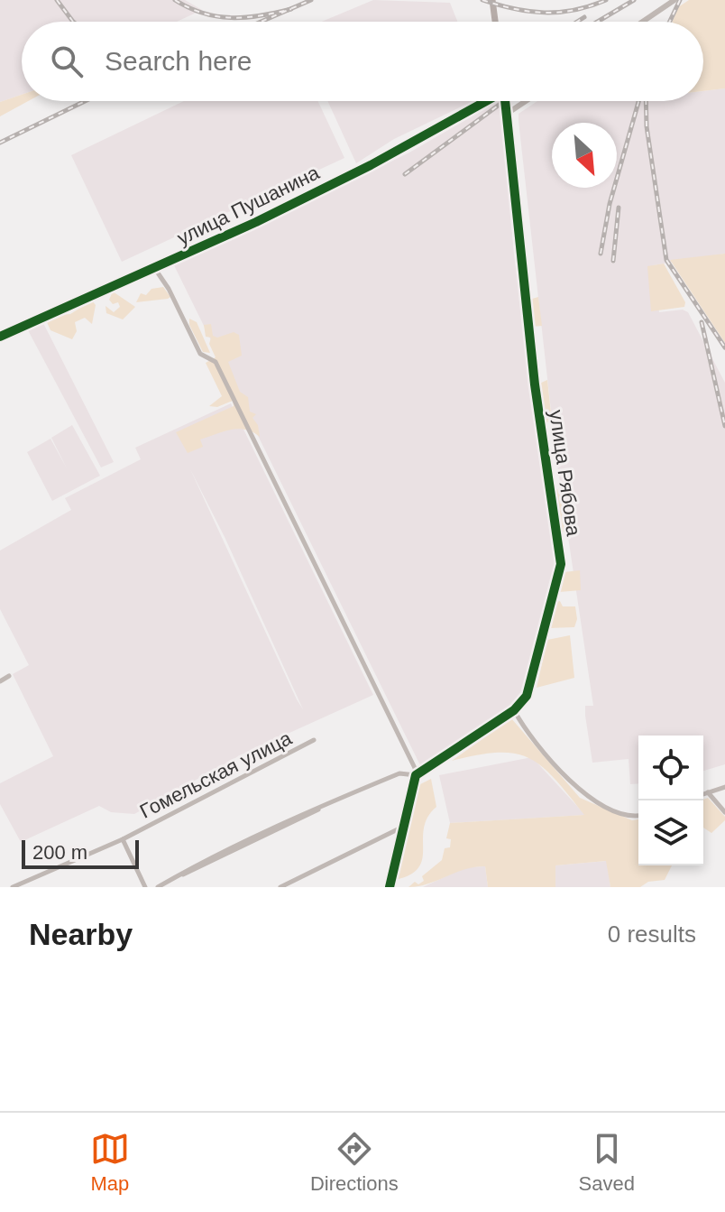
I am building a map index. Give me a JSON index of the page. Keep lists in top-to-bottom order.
{
  "streets": {
    "street": ["улица Пушанина", "улица Рябова", "Гомельская улица"]
  },
  "scale_bar": "200 m",
  "north": "bottom right",
  "page": {
    "search": "Search here",
    "scale": "200 m",
    "heading": ["Nearby", "0 results"],
    "nav": ["Map", "Directions", "Saved"]
  }
}
